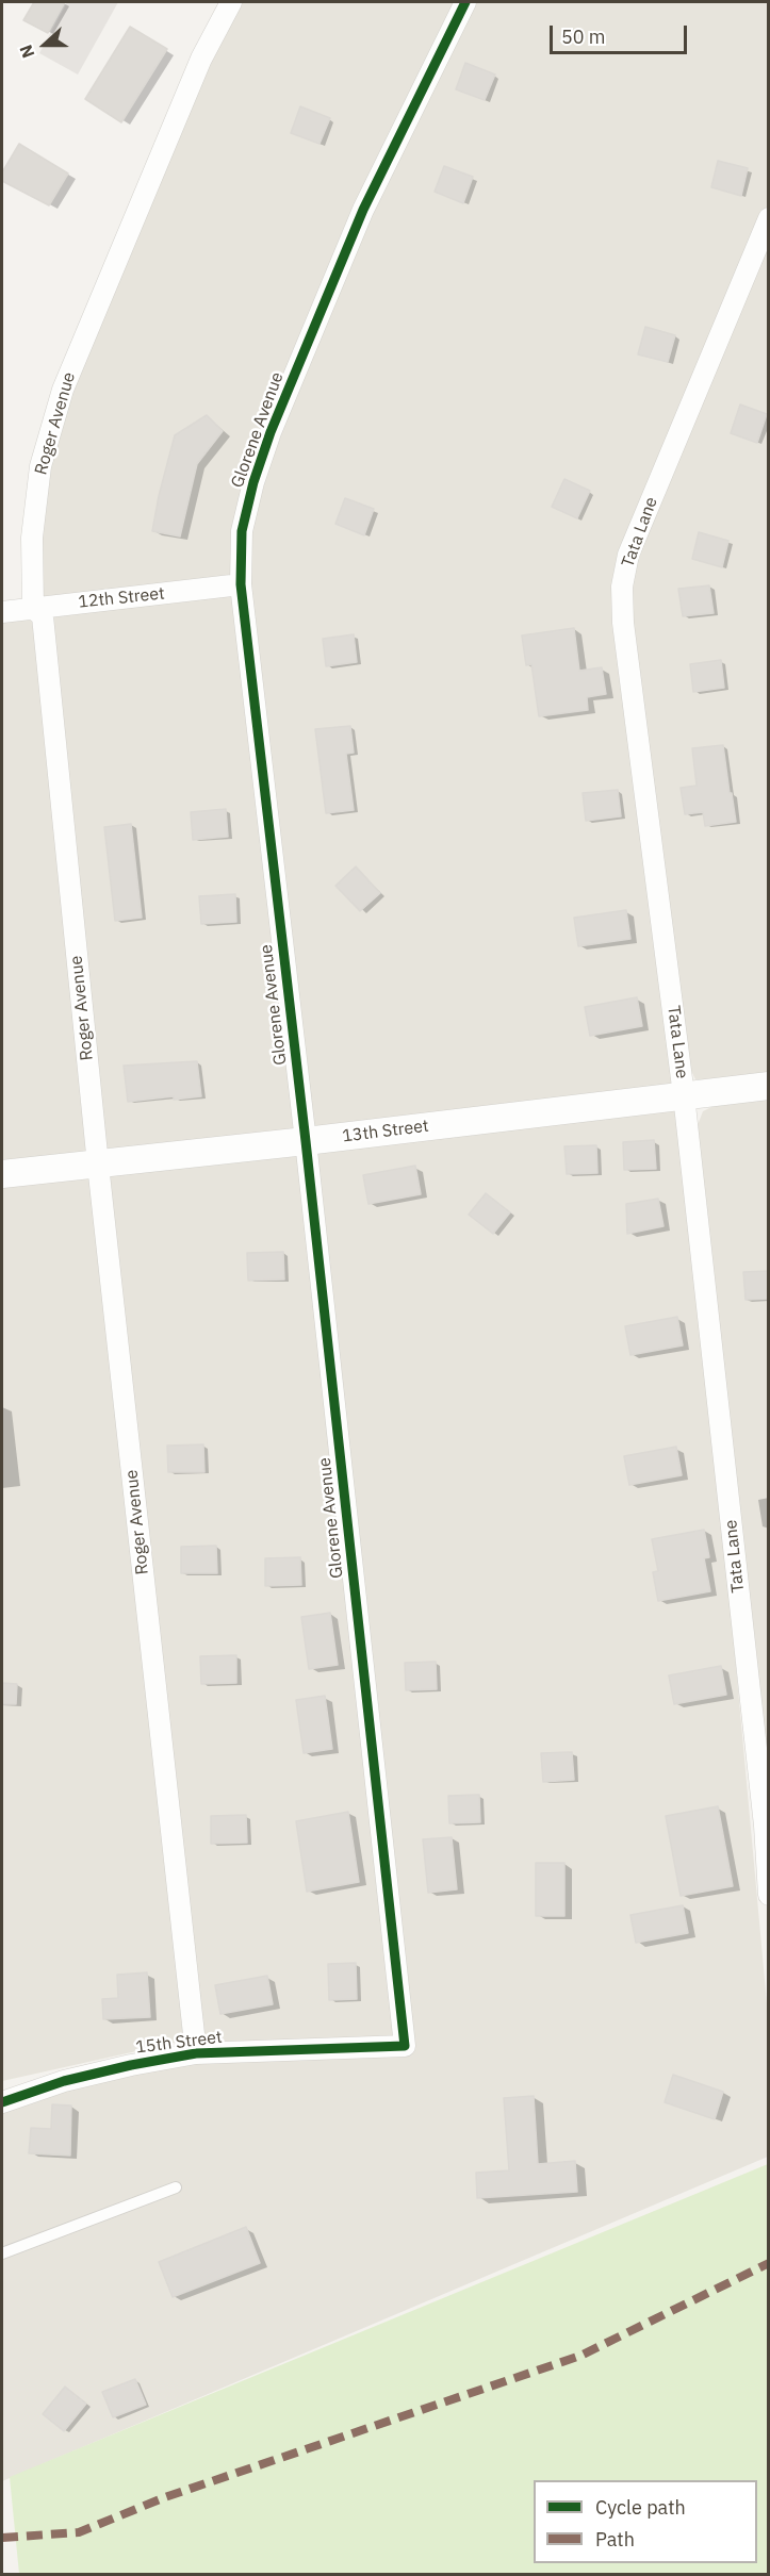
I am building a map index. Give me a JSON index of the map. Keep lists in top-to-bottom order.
{
  "streets": {
    "street": [
      "Roger Avenue",
      "Glorene Avenue",
      "Tata Lane",
      "12th Street",
      "13th Street",
      "15th Street"
    ]
  },
  "crossings": [
    ["Roger Avenue", "12th Street"],
    ["Roger Avenue", "13th Street"],
    ["Roger Avenue", "15th Street"],
    ["Glorene Avenue", "12th Street"],
    ["Glorene Avenue", "13th Street"],
    ["Glorene Avenue", "15th Street"],
    ["Tata Lane", "13th Street"]
  ],
  "legend": ["Cycle path", "Path"],
  "scale_bar": "50 m",
  "north": "left"
}
